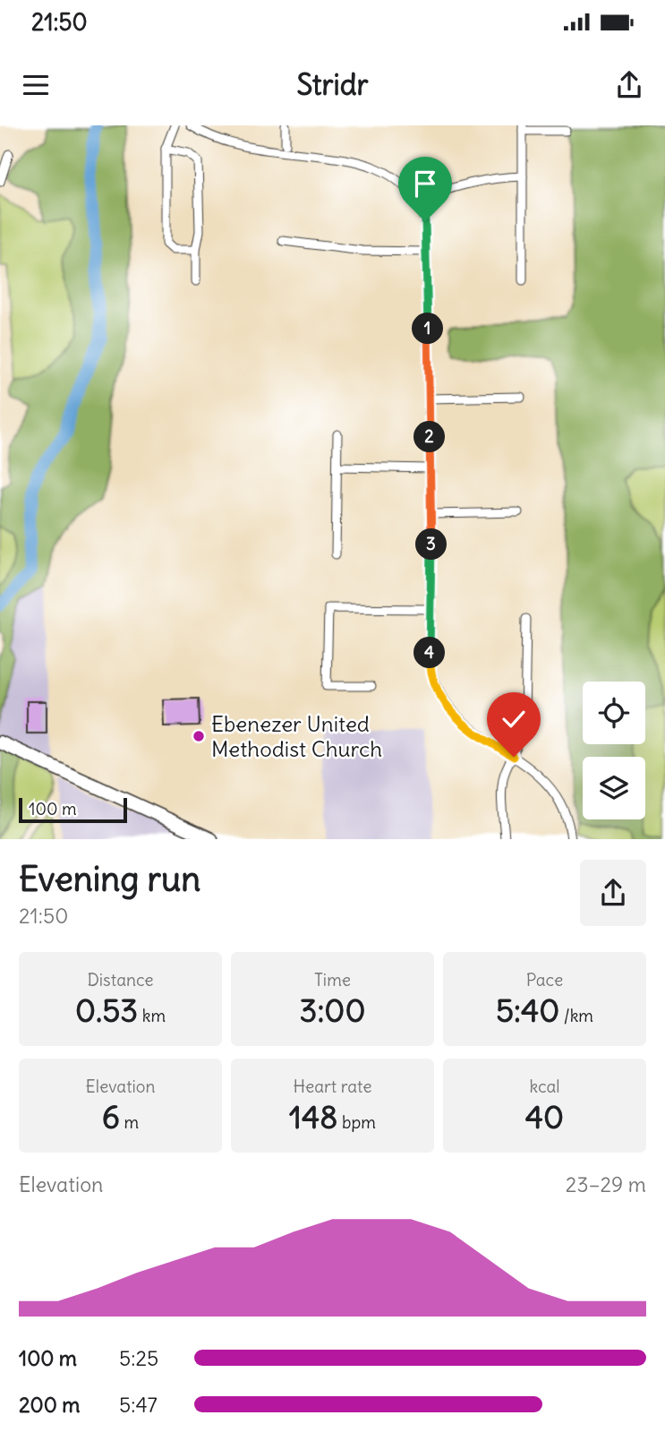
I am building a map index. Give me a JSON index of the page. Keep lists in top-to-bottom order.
{
  "places": ["Ebenezer United Methodist Church"],
  "scale_bar": "100 m",
  "page": {
    "status": "21:50",
    "header": "Stridr",
    "pins": [
      "1",
      "2",
      "3",
      "4"
    ],
    "scale": "100 m",
    "heading": ["Evening run", "21:50"],
    "stats": [
      ["Distance", "0.53 km"],
      ["Time", "3:00"],
      ["Pace", "5:40 /km"],
      ["Elevation", "6 m"],
      ["Heart rate", "148 bpm"],
      ["kcal", "40"]
    ],
    "chart": ["Elevation", "23–29 m"],
    "list": [
      {
        "name": "100 m",
        "note": "5:25"
      },
      {
        "name": "200 m",
        "note": "5:47"
      }
    ]
  }
}
